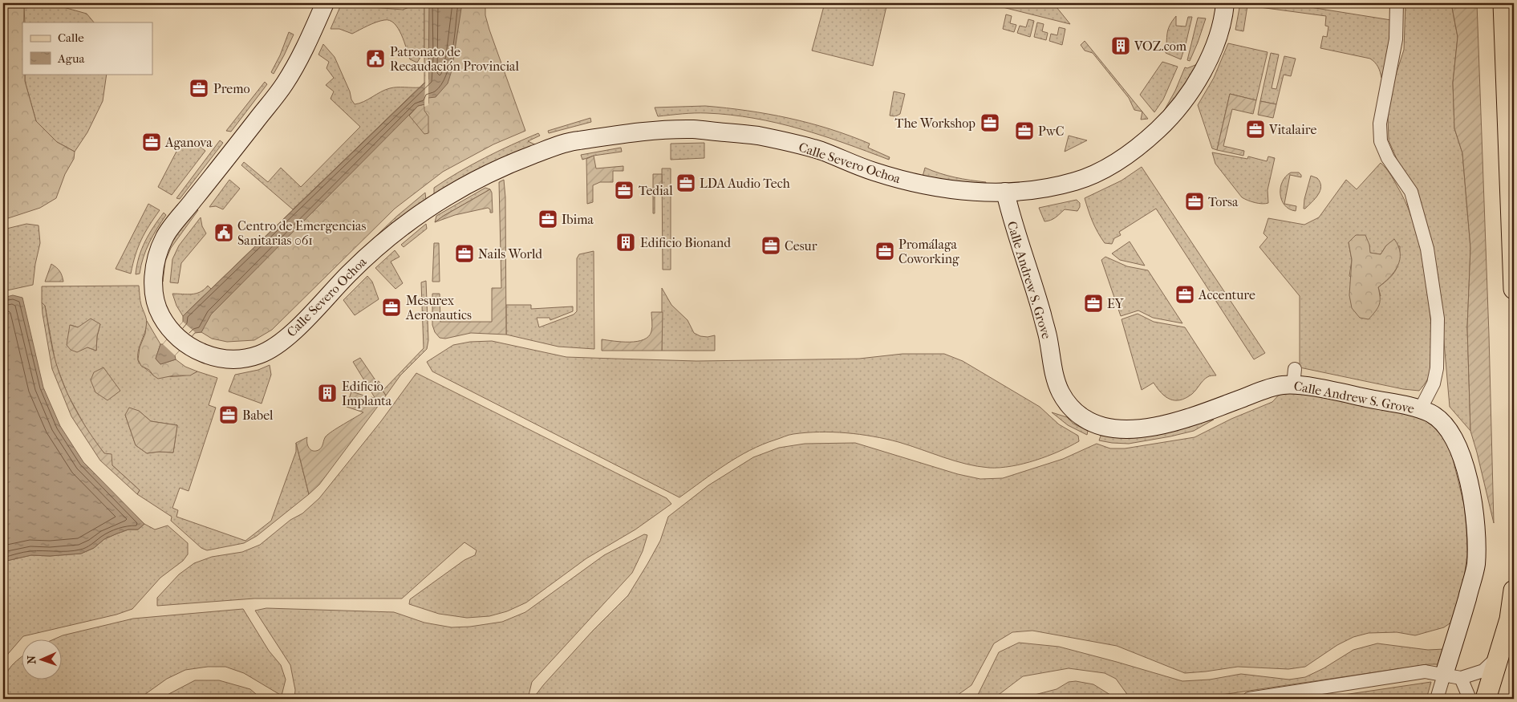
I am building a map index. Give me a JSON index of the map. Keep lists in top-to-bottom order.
{
  "streets": {
    "street": ["Calle Severo Ochoa", "Calle Andrew S. Grove"]
  },
  "crossings": [
    ["Calle Severo Ochoa", "Calle Andrew S. Grove"]
  ],
  "places": {
    "building": ["VOZ.com", "Edificio Bionand", "Edificio Implanta"],
    "public building": ["Patronato de Recaudación Provincial", "Centro de Emergencias Sanitarias 061"],
    "office": [
      "Premo",
      "The Workshop",
      "Vitalaire",
      "PwC",
      "Aganova",
      "LDA Audio Tech",
      "Tedial",
      "Torsa",
      "Ibima",
      "Cesur",
      "Promálaga Coworking",
      "Nails World",
      "Accenture",
      "EY",
      "Mesurex Aeronautics",
      "Babel"
    ]
  },
  "legend": ["Calle", "Agua"],
  "north": "left"
}
